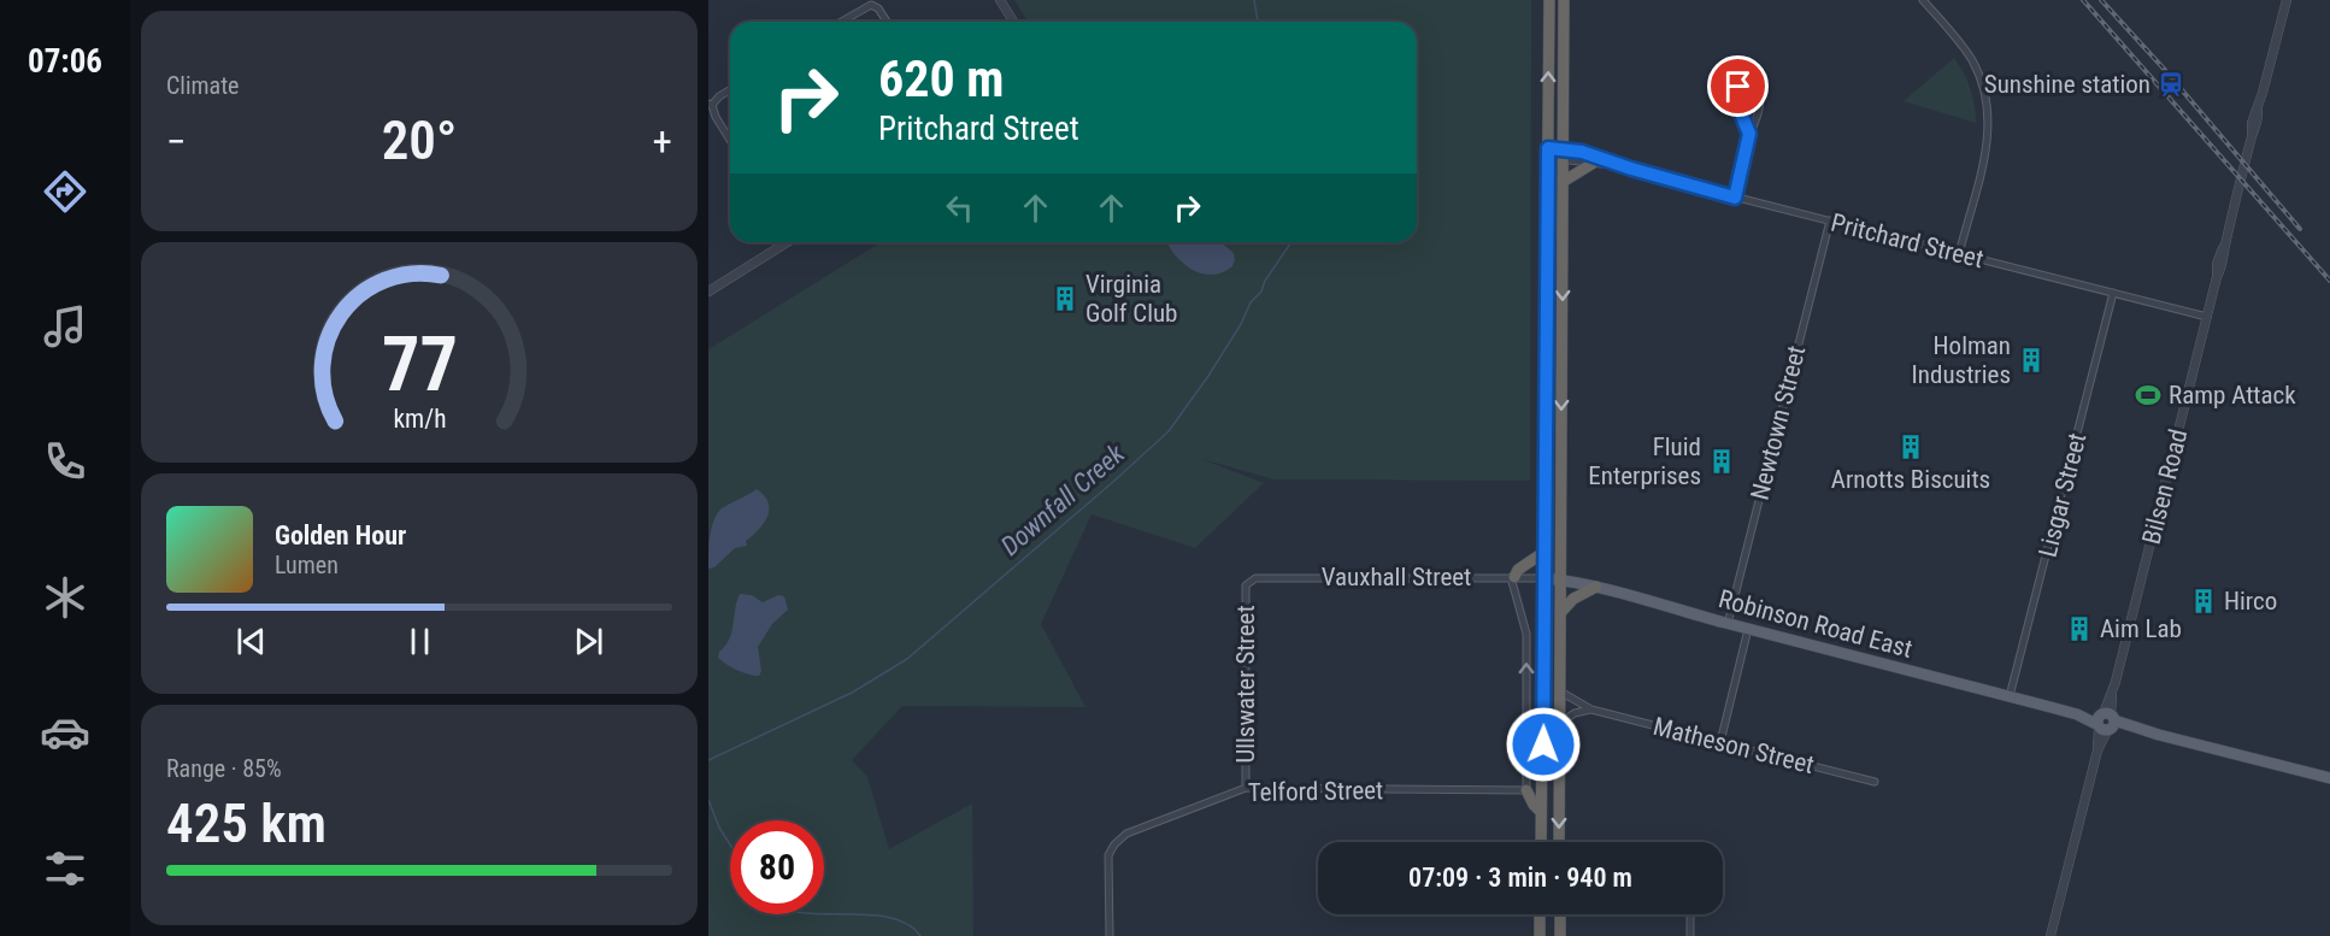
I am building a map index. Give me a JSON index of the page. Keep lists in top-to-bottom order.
{
  "streets": {
    "main road": ["Robinson Road East"],
    "street": [
      "Pritchard Street",
      "Newtown Street",
      "Bilsen Road",
      "Lisgar Street",
      "Vauxhall Street",
      "Ullswater Street",
      "Matheson Street",
      "Telford Street"
    ]
  },
  "crossings": [
    ["Pritchard Street", "Newtown Street"],
    ["Pritchard Street", "Bilsen Road"],
    ["Pritchard Street", "Lisgar Street"],
    ["Newtown Street", "Robinson Road East"],
    ["Bilsen Road", "Robinson Road East"],
    ["Lisgar Street", "Robinson Road East"],
    ["Vauxhall Street", "Robinson Road East"],
    ["Vauxhall Street", "Ullswater Street"],
    ["Ullswater Street", "Telford Street"]
  ],
  "water": ["Downfall Creek"],
  "places": {
    "station": ["Sunshine station"],
    "building": [
      "Virginia Golf Club",
      "Holman Industries",
      "Arnotts Biscuits",
      "Fluid Enterprises",
      "Hirco",
      "Aim Lab"
    ],
    "sports": ["Ramp Attack"]
  },
  "page": {
    "tabs": "07:06",
    "tile": [
      "Climate",
      ["Range · 85%", "425 km"]
    ],
    "turn": ["620 m", "Pritchard Street"],
    "heat": ["−", "20°", "+"],
    "song": ["Golden Hour", "Lumen"],
    "limit": "80",
    "trip": "07:09 · 3 min · 940 m",
    "gauge": ["77", "km/h"]
  }
}
